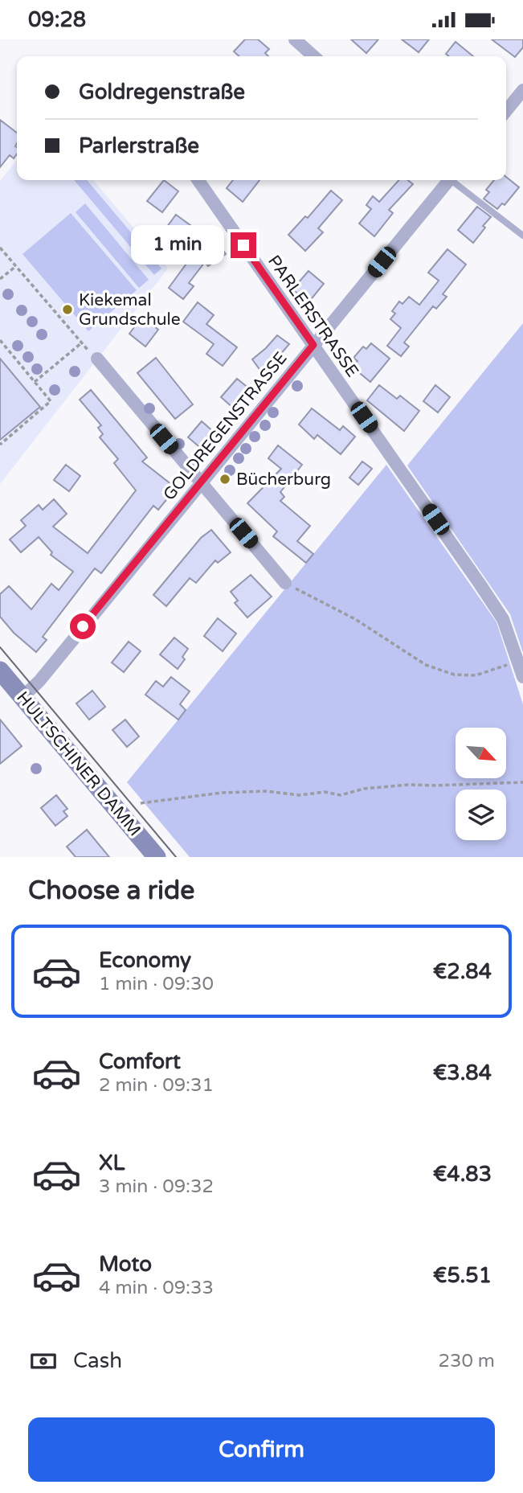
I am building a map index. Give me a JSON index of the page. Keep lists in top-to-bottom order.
{
  "streets": {
    "main road": ["HULTSCHINER DAMM"],
    "street": ["PARLERSTRASSE", "GOLDREGENSTRASSE"]
  },
  "crossings": [
    ["PARLERSTRASSE", "GOLDREGENSTRASSE"],
    ["GOLDREGENSTRASSE", "HULTSCHINER DAMM"]
  ],
  "places": ["Kiekemal Grundschule", "Bücherburg"],
  "north": "bottom right",
  "page": {
    "status": "09:28",
    "banner": ["Goldregenstraße", "Parlerstraße"],
    "bubble": "1 min",
    "heading": "Choose a ride",
    "list": [
      {
        "name": "Economy",
        "note": "1 min · 09:30",
        "value": "€2.84"
      },
      {
        "name": "Comfort",
        "note": "2 min · 09:31",
        "value": "€3.84"
      },
      {
        "name": "XL",
        "note": "3 min · 09:32",
        "value": "€4.83"
      },
      {
        "name": "Moto",
        "note": "4 min · 09:33",
        "value": "€5.51"
      }
    ],
    "pay": ["Cash", "230 m"],
    "buttons": "Confirm"
  }
}
